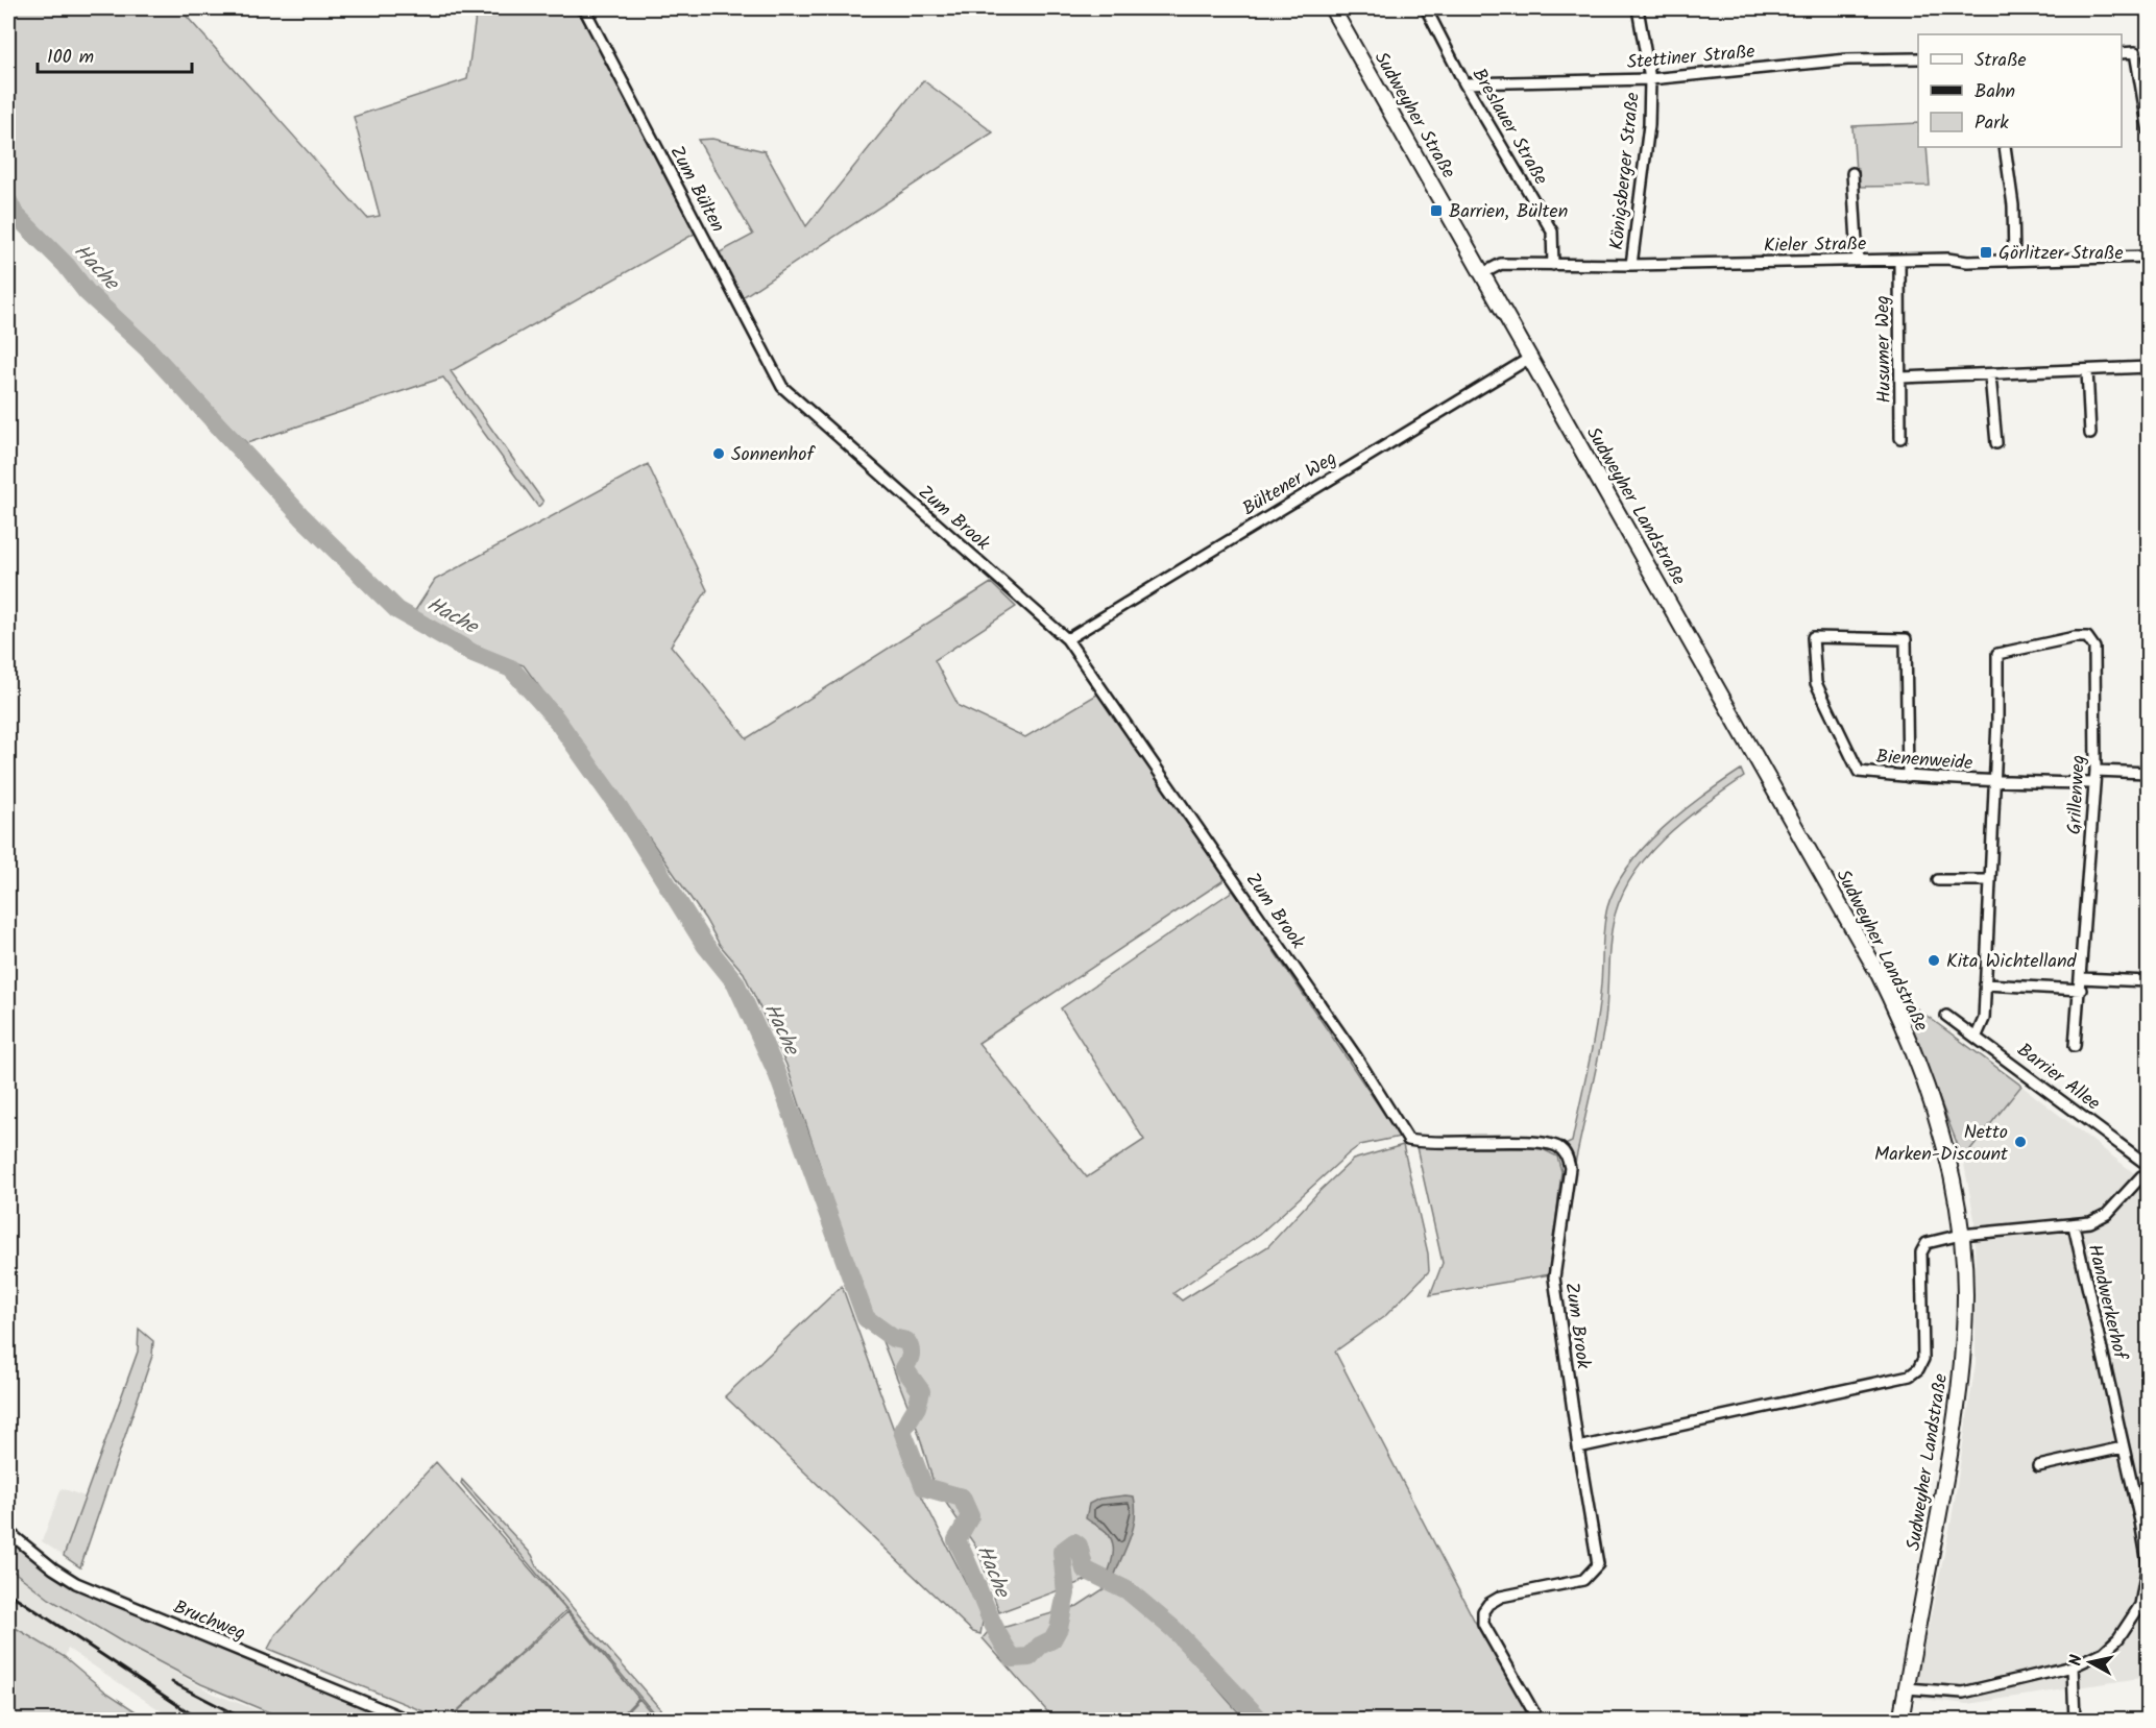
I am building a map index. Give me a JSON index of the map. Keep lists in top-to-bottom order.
{
  "streets": {
    "main road": ["Sudweyher Straße", "Sudweyher Landstraße"],
    "street": [
      "Stettiner Straße",
      "Breslauer Straße",
      "Königsberger Straße",
      "Zum Bülten",
      "Kieler Straße",
      "Husumer Weg",
      "Bültener Weg",
      "Zum Brook",
      "Bienenweide",
      "Grillenweg",
      "Barrier Allee",
      "Handwerkerhof",
      "Bruchweg"
    ]
  },
  "crossings": [
    ["Stettiner Straße", "Breslauer Straße"],
    ["Stettiner Straße", "Königsberger Straße"],
    ["Sudweyher Straße", "Kieler Straße"],
    ["Sudweyher Straße", "Sudweyher Landstraße"],
    ["Breslauer Straße", "Kieler Straße"],
    ["Königsberger Straße", "Kieler Straße"],
    ["Zum Bülten", "Zum Brook"],
    ["Kieler Straße", "Husumer Weg"],
    ["Kieler Straße", "Sudweyher Landstraße"],
    ["Bültener Weg", "Sudweyher Landstraße"],
    ["Bültener Weg", "Zum Brook"],
    ["Sudweyher Landstraße", "Handwerkerhof"],
    ["Bienenweide", "Grillenweg"],
    ["Barrier Allee", "Handwerkerhof"]
  ],
  "water": ["Hache"],
  "places": {
    "transit": ["Barrien, Bülten", "Görlitzer Straße"],
    "other": ["Sonnenhof", "Kita Wichtelland", "Netto Marken-Discount"]
  },
  "legend": ["Straße", "Bahn", "Park"],
  "scale_bar": "100 m",
  "north": "left"
}
